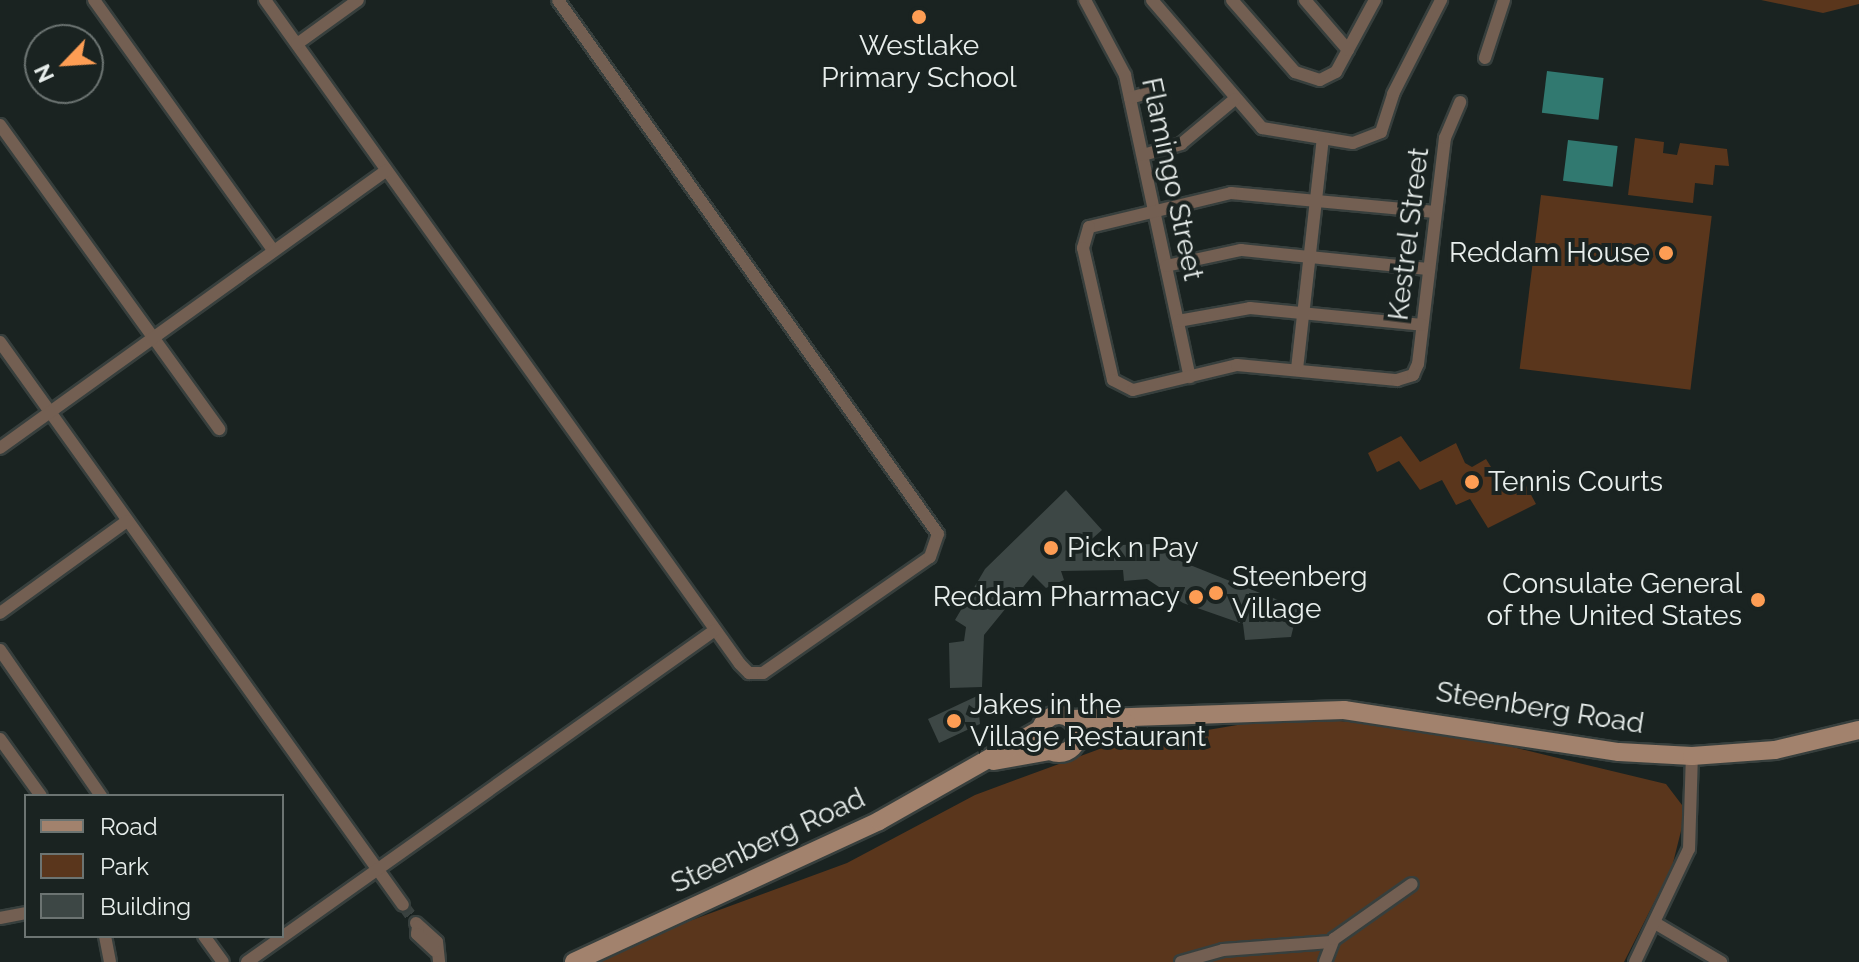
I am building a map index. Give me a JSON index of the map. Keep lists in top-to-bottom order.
{
  "streets": {
    "main road": ["Steenberg Road"],
    "street": ["Flamingo Street", "Kestrel Street"]
  },
  "places": [
    "Westlake Primary School",
    "Reddam House",
    "Tennis Courts",
    "Pick n Pay",
    "Steenberg Village",
    "Reddam Pharmacy",
    "Consulate General of the United States",
    "Jakes in the Village Restaurant"
  ],
  "legend": ["Road", "Park", "Building"],
  "north": "bottom left"
}
